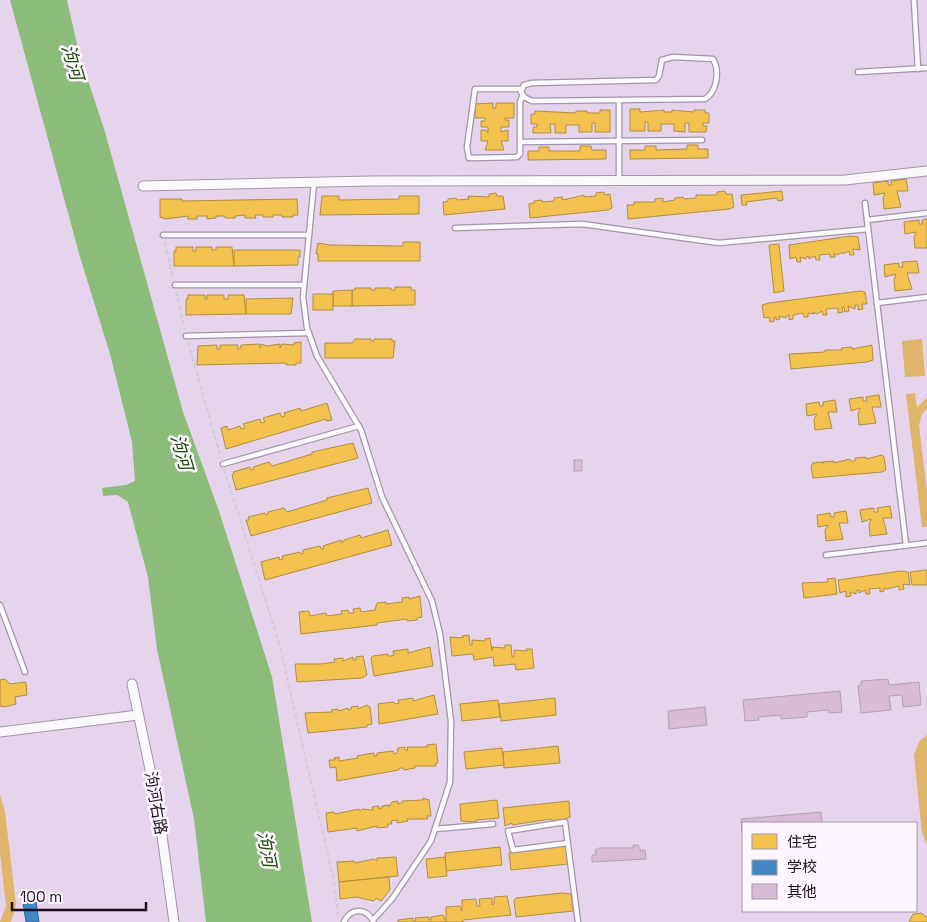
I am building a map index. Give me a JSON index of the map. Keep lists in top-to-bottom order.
{
  "streets": {
    "street": ["泃河右路"]
  },
  "water": ["泃河"],
  "legend": ["住宅", "学校", "其他"],
  "scale_bar": "100 m"
}
